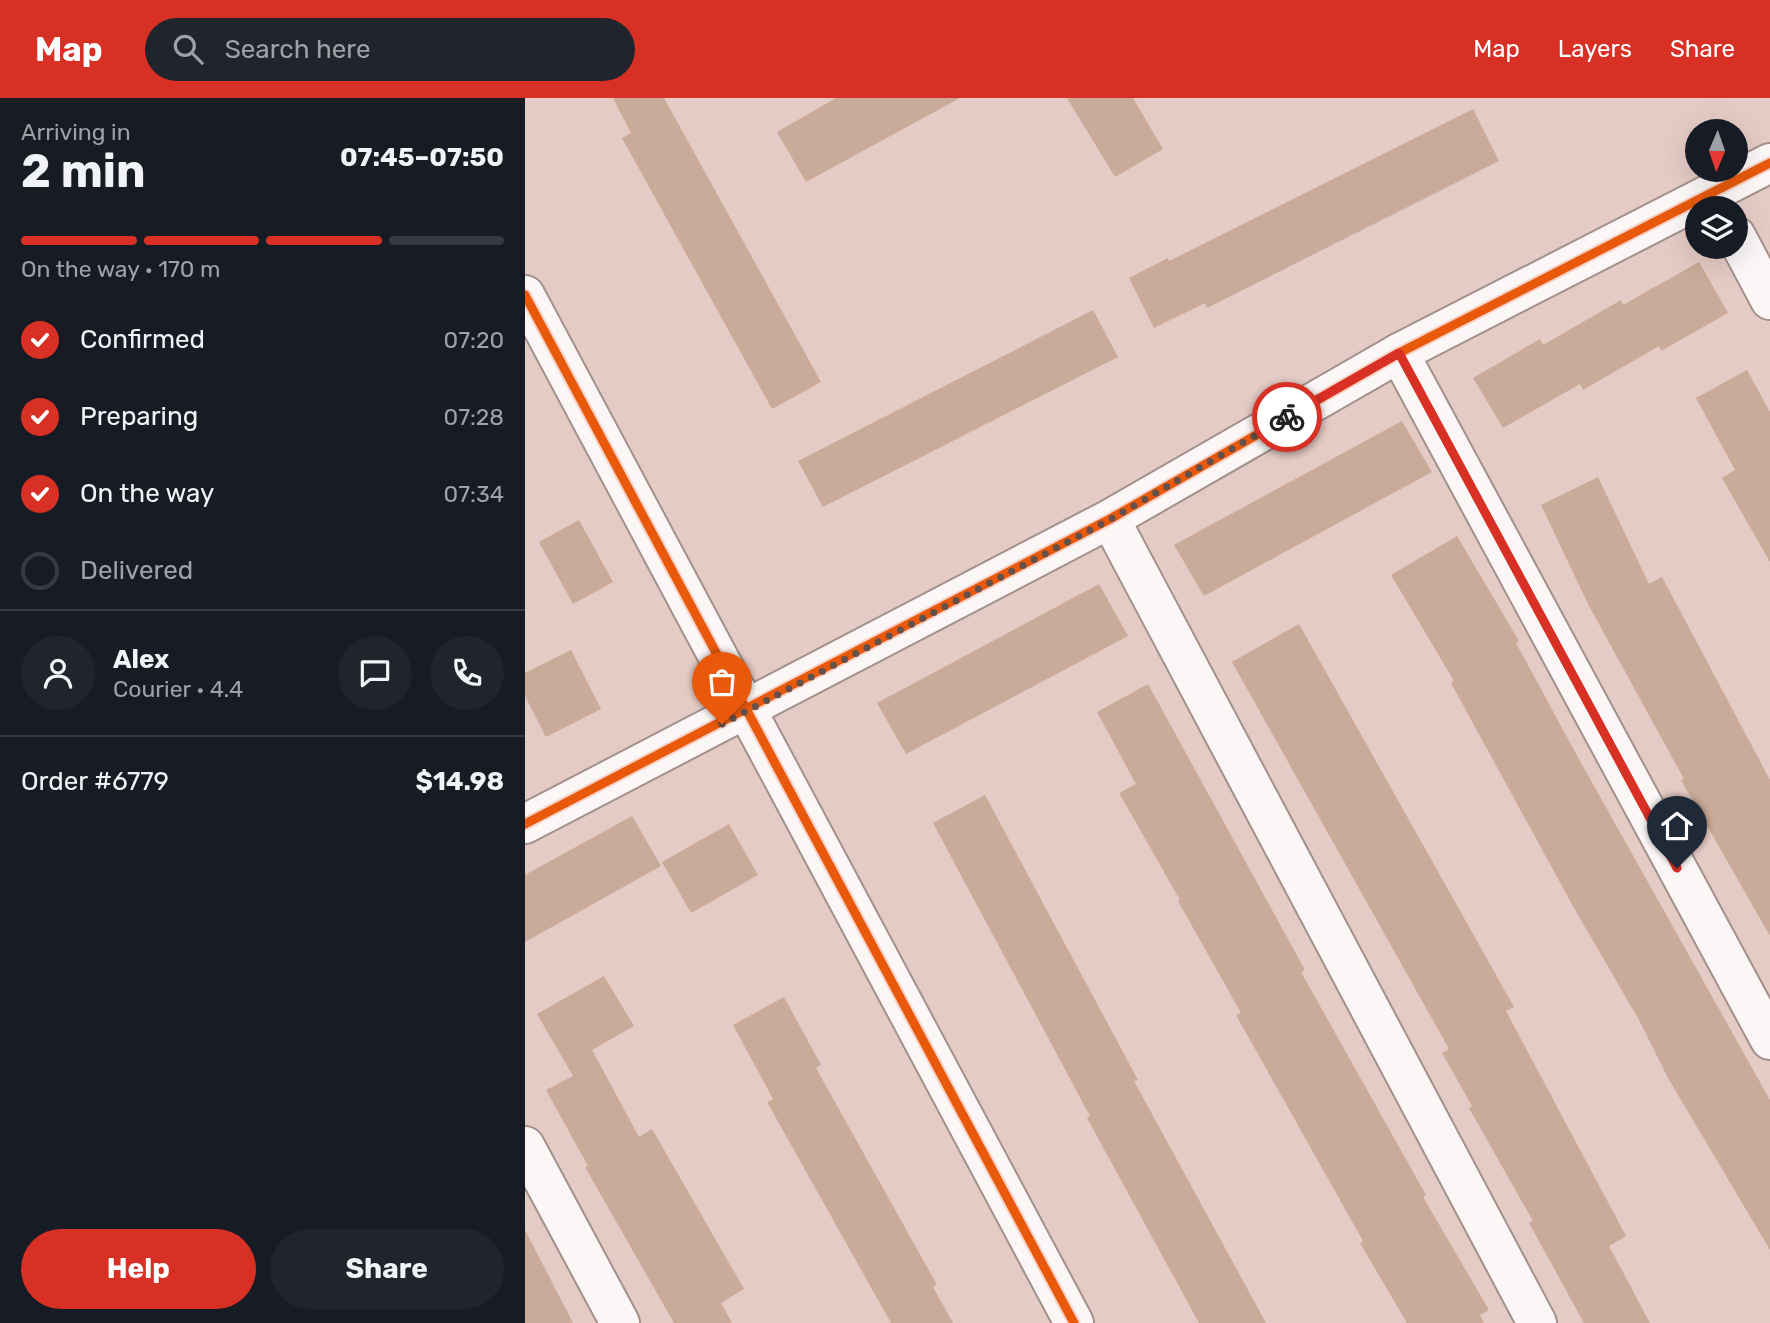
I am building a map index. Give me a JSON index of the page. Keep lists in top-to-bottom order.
{
  "north": "bottom",
  "page": {
    "header": "Map",
    "search": "Search here",
    "nav": ["Map", "Layers", "Share"],
    "heading": ["2 min", "Arriving in", "07:45–07:50"],
    "panel": [
      "Alex",
      "Courier · 4.4",
      "Order #6779",
      "$14.98"
    ],
    "bar": "On the way · 170 m",
    "list": [
      ["Confirmed", "07:20"],
      ["Preparing", "07:28"],
      ["On the way", "07:34"],
      "Delivered"
    ],
    "buttons": ["Help", "Share"]
  }
}
